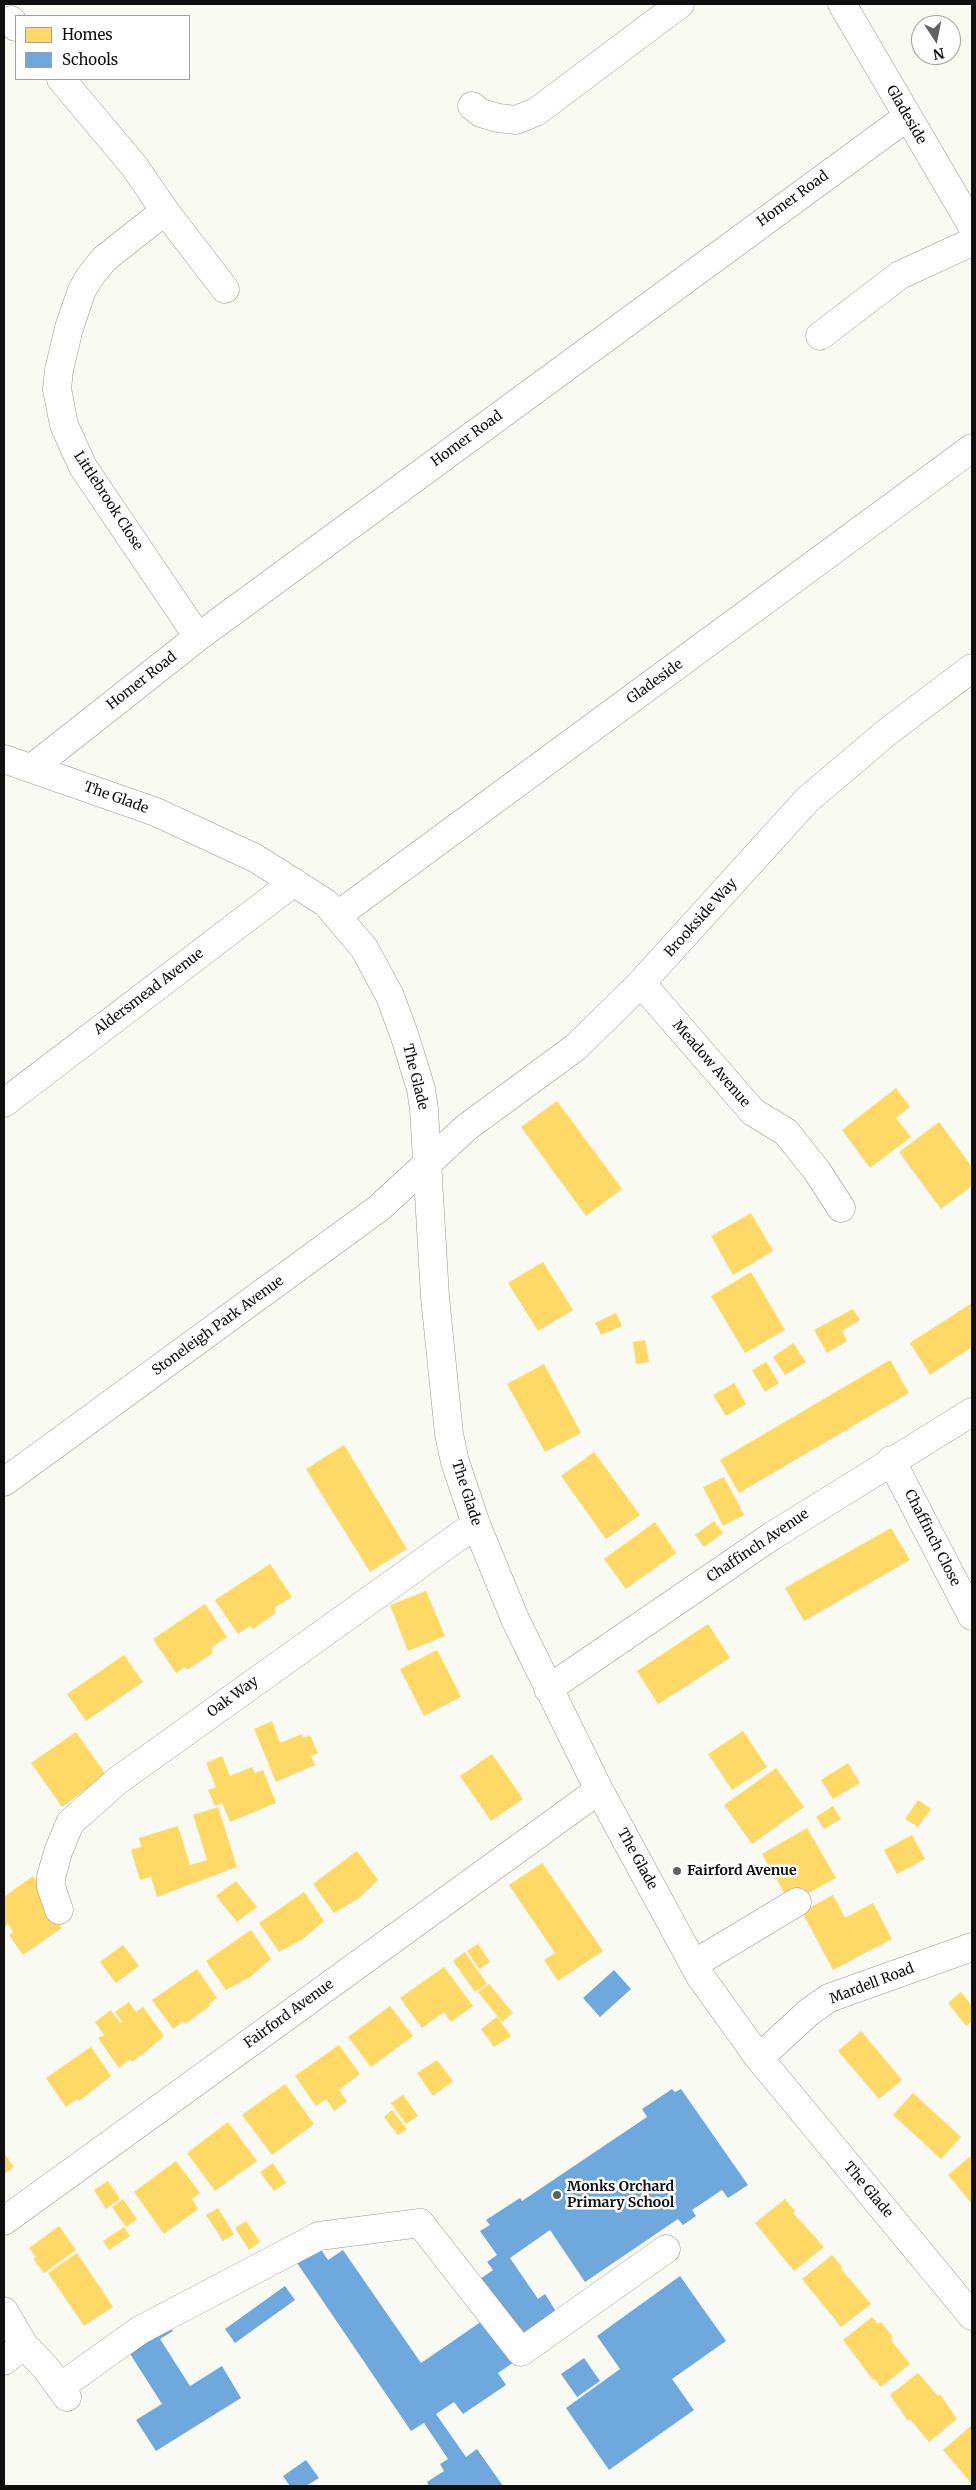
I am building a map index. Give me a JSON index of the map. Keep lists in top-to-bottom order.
{
  "streets": {
    "street": [
      "Gladeside",
      "Homer Road",
      "Littlebrook Close",
      "The Glade",
      "Brookside Way",
      "Aldersmead Avenue",
      "Meadow Avenue",
      "Stoneleigh Park Avenue",
      "Chaffinch Close",
      "Chaffinch Avenue",
      "Oak Way",
      "Mardell Road",
      "Fairford Avenue"
    ]
  },
  "crossings": [
    ["Gladeside", "Homer Road"],
    ["Gladeside", "The Glade"],
    ["Homer Road", "Littlebrook Close"],
    ["Homer Road", "The Glade"],
    ["The Glade", "Brookside Way"],
    ["The Glade", "Aldersmead Avenue"],
    ["The Glade", "Stoneleigh Park Avenue"],
    ["The Glade", "Chaffinch Avenue"],
    ["The Glade", "Oak Way"],
    ["The Glade", "Mardell Road"],
    ["The Glade", "Fairford Avenue"],
    ["Brookside Way", "Meadow Avenue"],
    ["Brookside Way", "Stoneleigh Park Avenue"],
    ["Chaffinch Close", "Chaffinch Avenue"]
  ],
  "places": ["Fairford Avenue", "Monks Orchard Primary School"],
  "legend": ["Homes", "Schools"],
  "north": "bottom"
}
